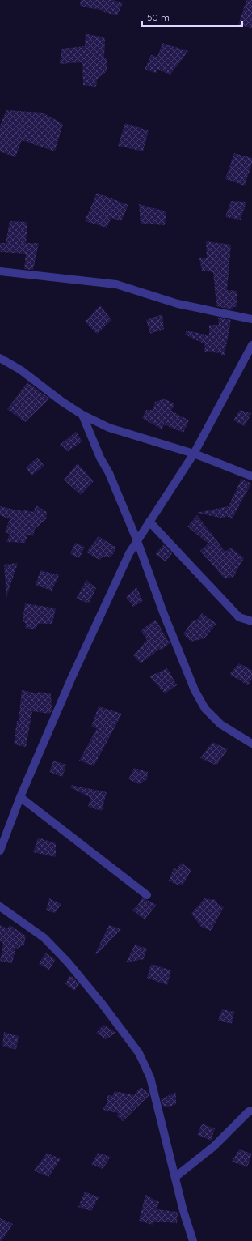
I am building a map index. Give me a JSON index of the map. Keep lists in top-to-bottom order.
{
  "scale_bar": "50 m"
}
